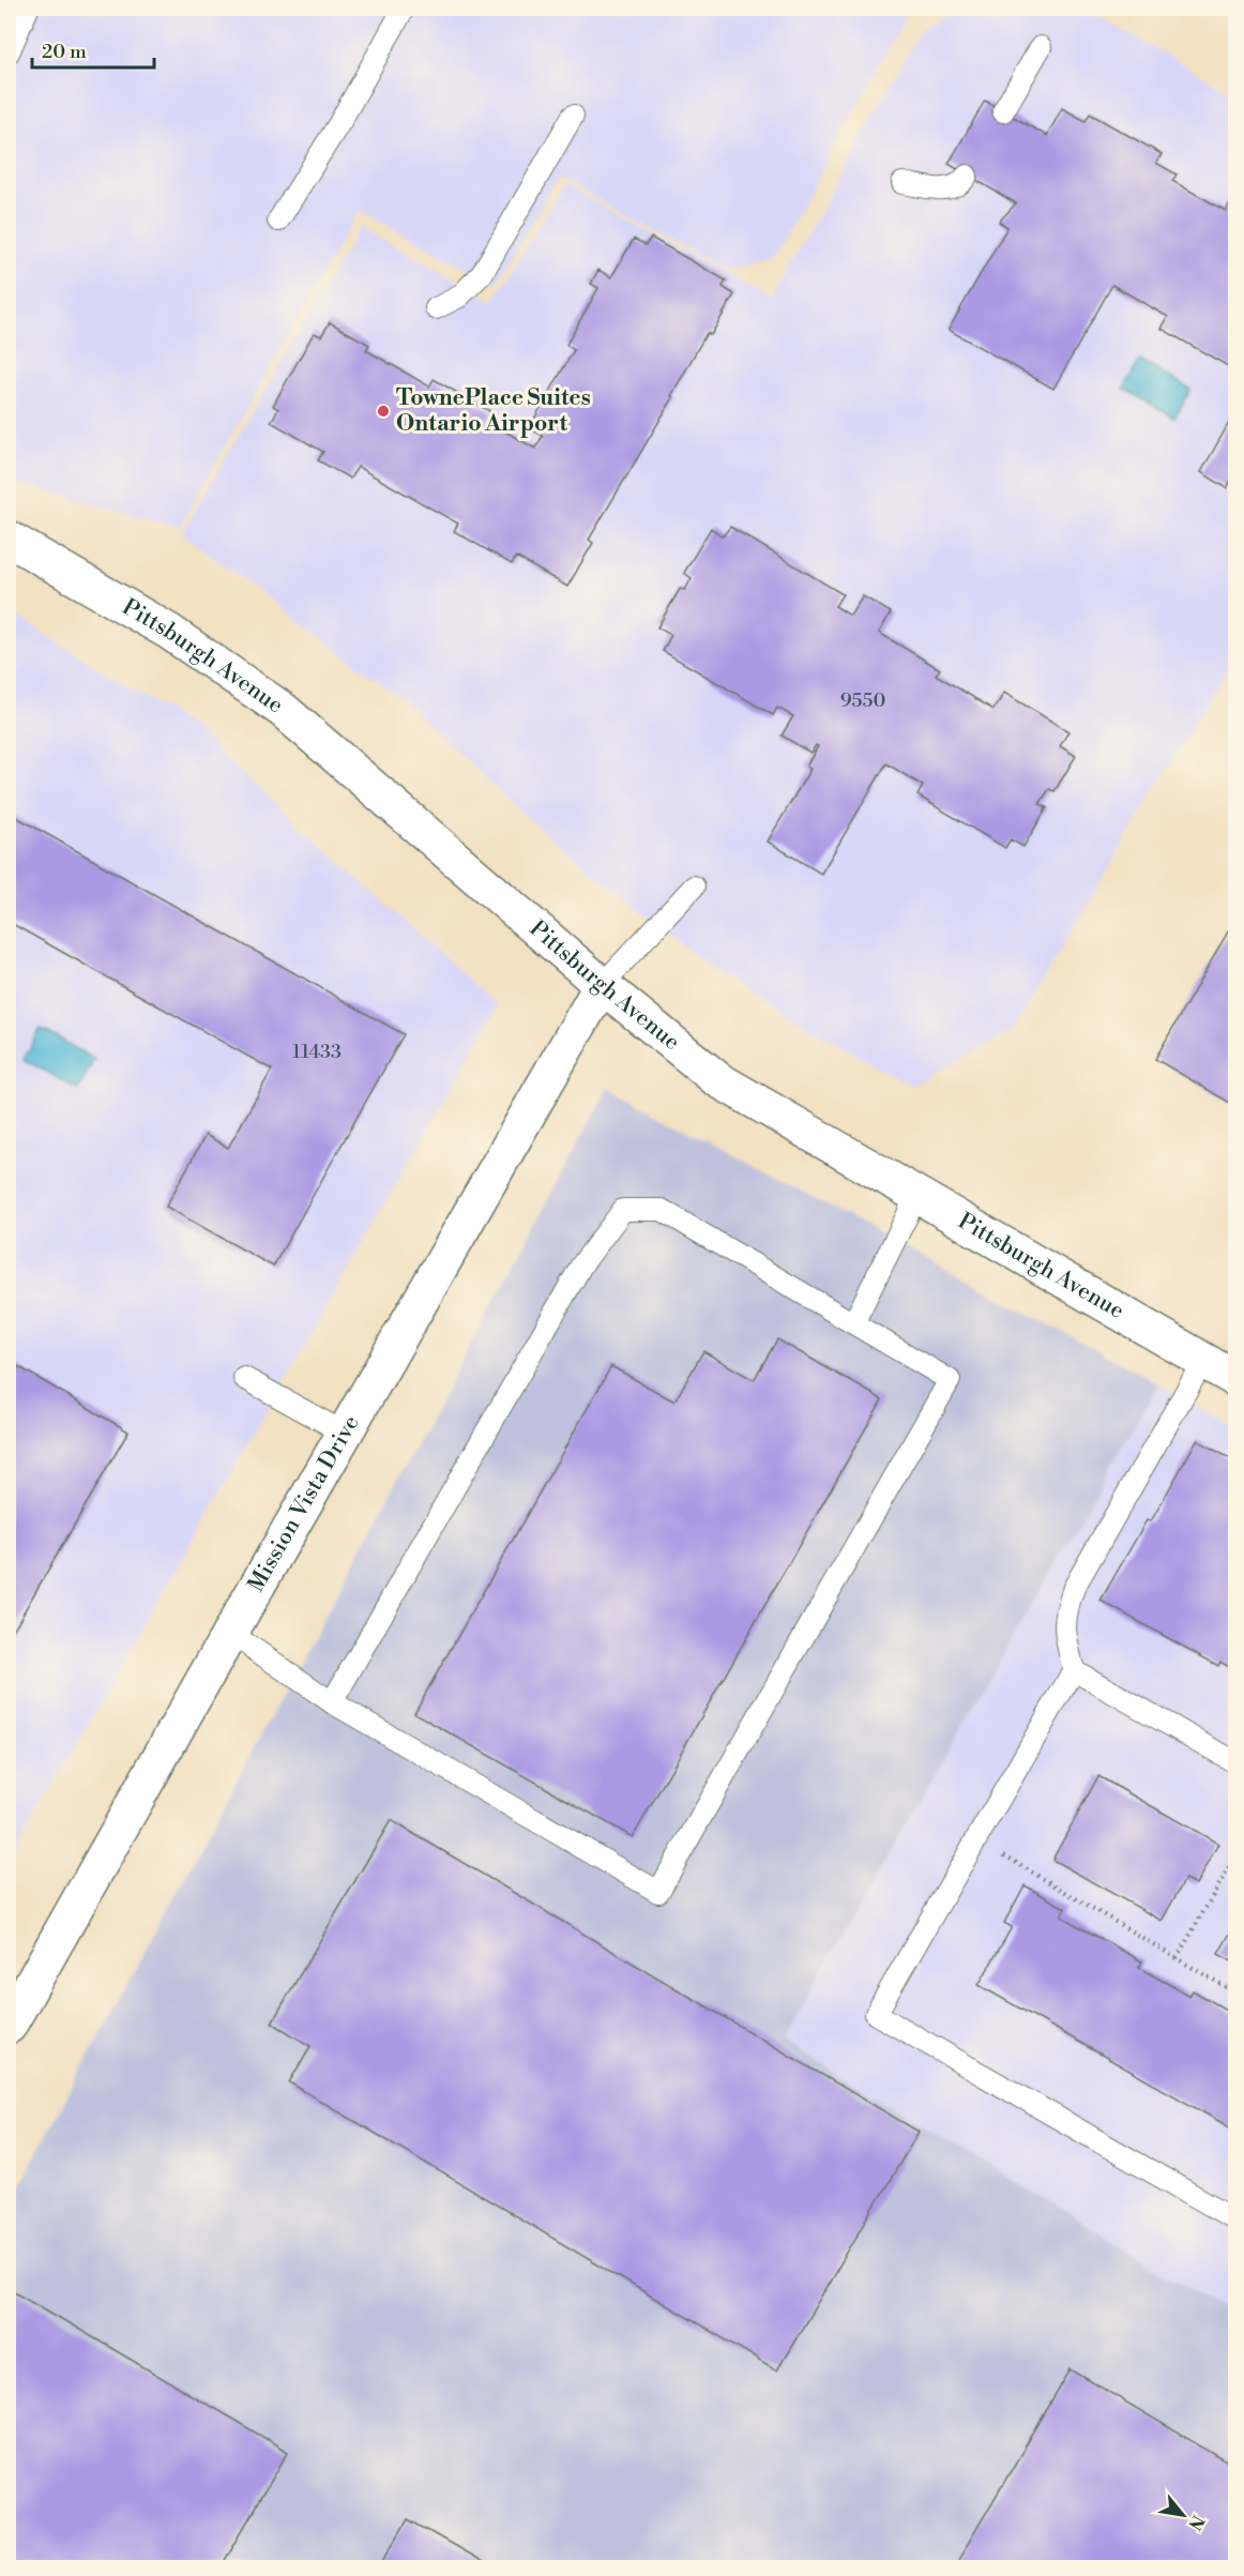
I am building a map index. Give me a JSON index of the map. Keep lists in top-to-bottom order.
{
  "streets": {
    "street": ["Pittsburgh Avenue", "Mission Vista Drive"]
  },
  "crossings": [
    ["Pittsburgh Avenue", "Mission Vista Drive"]
  ],
  "places": ["TownePlace Suites Ontario Airport"],
  "house_numbers": ["9550", "11433"],
  "scale_bar": "20 m",
  "north": "bottom right"
}
